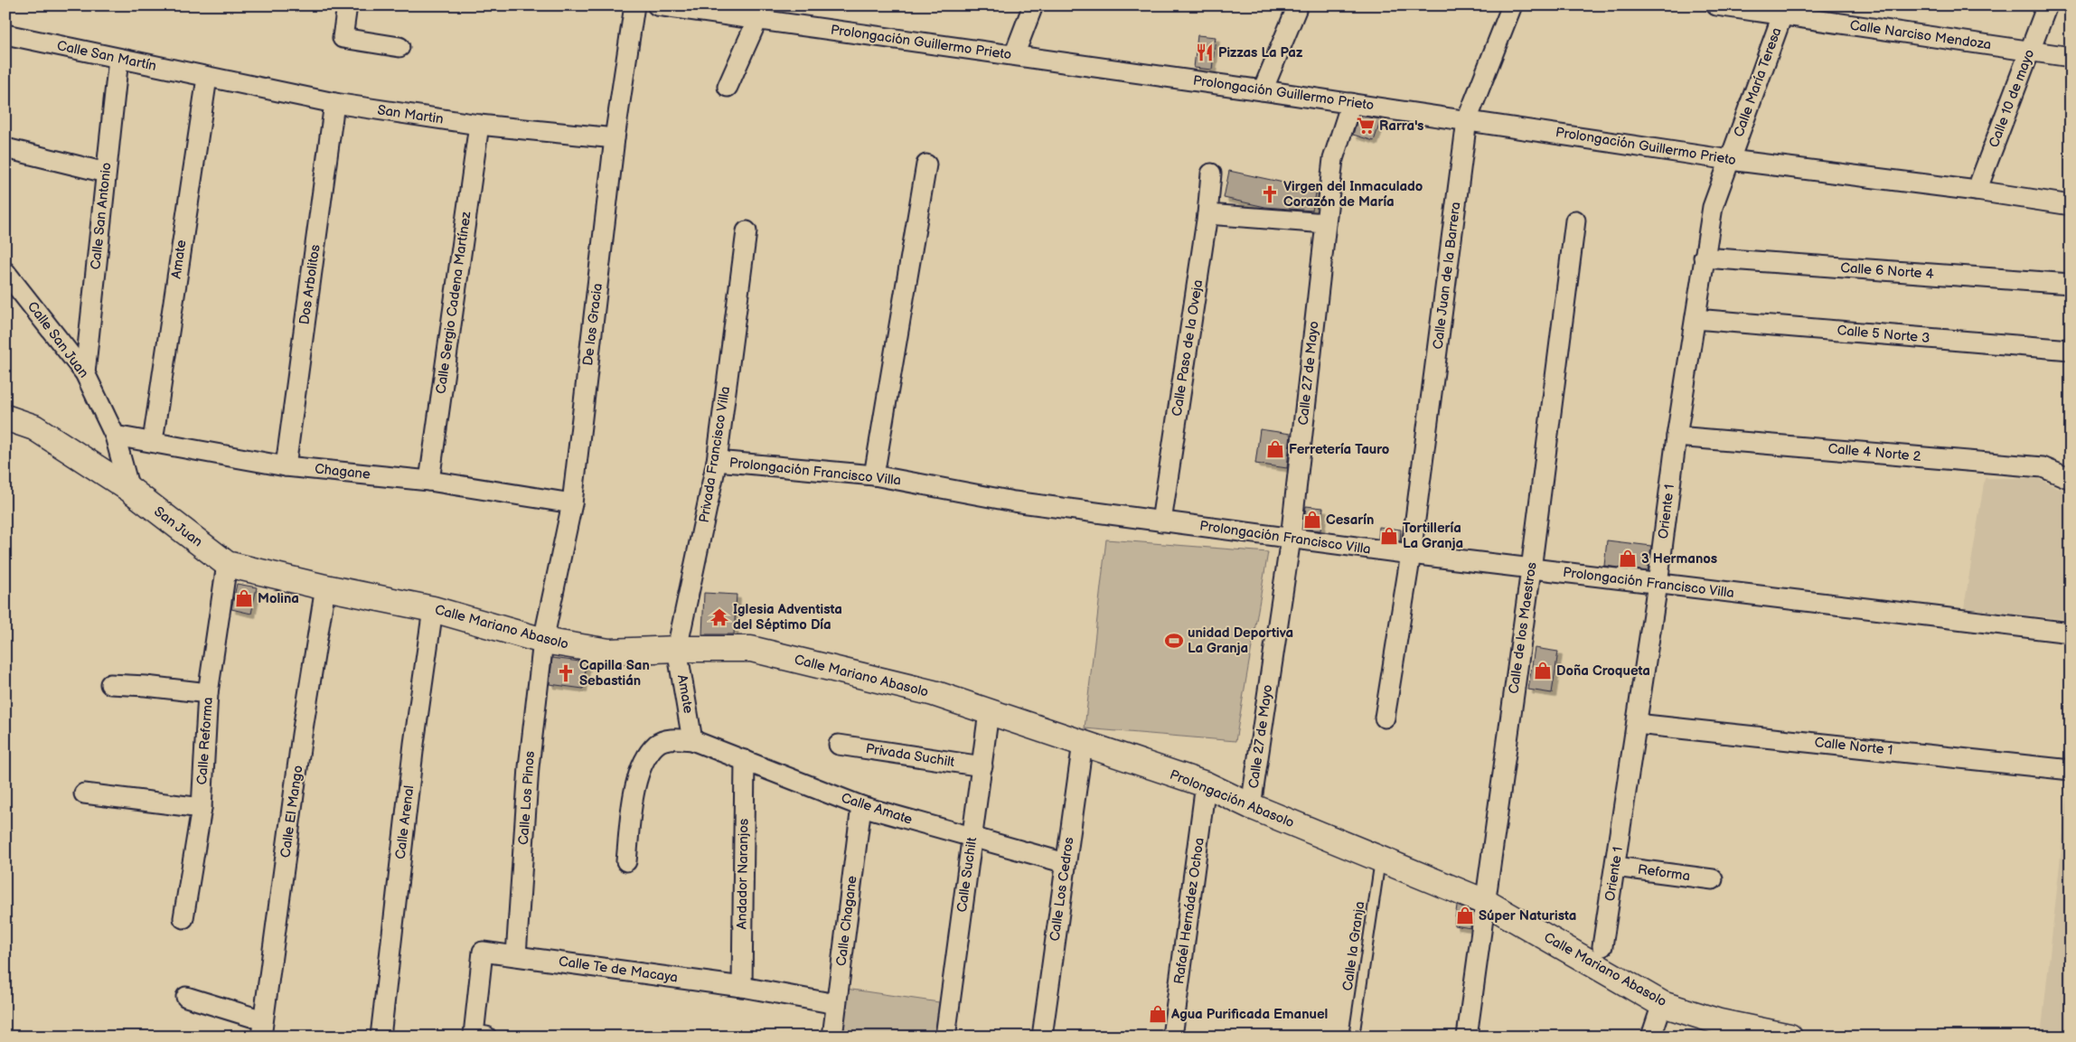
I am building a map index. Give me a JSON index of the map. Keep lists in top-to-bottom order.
{
  "streets": {
    "street": [
      "Calle Narciso Mendoza",
      "Prolongación Guillermo Prieto",
      "Calle San Martín",
      "Calle María Teresa",
      "Calle 10 de mayo",
      "San Martin",
      "Calle San Antonio",
      "Amate",
      "Calle 6 Norte 4",
      "Calle Juan de la Barrera",
      "Dos Arbolitos",
      "Calle Sergio Cadena Martínez",
      "De los Gracia",
      "Calle 5 Norte 3",
      "Calle San Juan",
      "Calle Paso de la Oveja",
      "Calle 27 de Mayo",
      "Calle 4 Norte 2",
      "Privada Francisco Villa",
      "Chagane",
      "Prolongación Francisco Villa",
      "Oriente 1",
      "San Juan",
      "Calle Mariano Abasolo",
      "Calle de los Maestros",
      "Calle Reforma",
      "Calle Norte 1",
      "Privada Suchilt",
      "Calle Los Pinos",
      "Prolongación Abasolo",
      "Calle Amate",
      "Calle El Mango",
      "Calle Arenal",
      "Reforma",
      "Andador Naranjos",
      "Calle Suchilt",
      "Calle Los Cedros",
      "Rafaél Hernádez Ochoa",
      "Calle Chagane",
      "Calle Te de Macaya"
    ],
    "lane": ["Calle la Granja"]
  },
  "crossings": [
    ["Calle Narciso Mendoza", "Calle María Teresa"],
    ["Calle Narciso Mendoza", "Calle 10 de mayo"],
    ["Prolongación Guillermo Prieto", "Calle María Teresa"],
    ["Prolongación Guillermo Prieto", "Calle 10 de mayo"],
    ["Prolongación Guillermo Prieto", "Calle Juan de la Barrera"],
    ["Prolongación Guillermo Prieto", "Calle 27 de Mayo"],
    ["Prolongación Guillermo Prieto", "Oriente 1"],
    ["Calle San Martín", "San Martin"],
    ["Calle San Martín", "Calle San Antonio"],
    ["Calle San Martín", "Amate"],
    ["Calle María Teresa", "Oriente 1"],
    ["San Martin", "Amate"],
    ["San Martin", "Dos Arbolitos"],
    ["San Martin", "Calle Sergio Cadena Martínez"],
    ["San Martin", "De los Gracia"],
    ["Calle San Antonio", "Calle San Juan"],
    ["Amate", "Privada Francisco Villa"],
    ["Amate", "Chagane"],
    ["Amate", "Calle Mariano Abasolo"],
    ["Amate", "Calle Amate"],
    ["Calle 6 Norte 4", "Oriente 1"],
    ["Calle Juan de la Barrera", "Prolongación Francisco Villa"],
    ["Dos Arbolitos", "Chagane"],
    ["Calle Sergio Cadena Martínez", "Chagane"],
    ["De los Gracia", "Chagane"],
    ["De los Gracia", "Calle Mariano Abasolo"],
    ["De los Gracia", "Calle Los Pinos"],
    ["Calle 5 Norte 3", "Oriente 1"],
    ["Calle San Juan", "Chagane"],
    ["Calle San Juan", "San Juan"],
    ["Calle Paso de la Oveja", "Prolongación Francisco Villa"],
    ["Calle 27 de Mayo", "Prolongación Francisco Villa"],
    ["Calle 27 de Mayo", "Prolongación Abasolo"],
    ["Calle 4 Norte 2", "Oriente 1"],
    ["Privada Francisco Villa", "Prolongación Francisco Villa"],
    ["Privada Francisco Villa", "Calle Mariano Abasolo"],
    ["Prolongación Francisco Villa", "Oriente 1"],
    ["Prolongación Francisco Villa", "Calle de los Maestros"],
    ["Oriente 1", "Calle Norte 1"],
    ["Oriente 1", "Reforma"],
    ["San Juan", "Calle Mariano Abasolo"],
    ["San Juan", "Calle Reforma"],
    ["Calle Mariano Abasolo", "Calle de los Maestros"],
    ["Calle Mariano Abasolo", "Calle Reforma"],
    ["Calle Mariano Abasolo", "Calle Los Pinos"],
    ["Calle Mariano Abasolo", "Prolongación Abasolo"],
    ["Calle Mariano Abasolo", "Calle El Mango"],
    ["Calle Mariano Abasolo", "Calle Arenal"],
    ["Calle Mariano Abasolo", "Calle Suchilt"],
    ["Calle Mariano Abasolo", "Calle Los Cedros"],
    ["Calle Mariano Abasolo", "Calle la Granja"],
    ["Privada Suchilt", "Calle Suchilt"],
    ["Calle Los Pinos", "Calle Te de Macaya"],
    ["Prolongación Abasolo", "Calle Los Cedros"],
    ["Prolongación Abasolo", "Rafaél Hernádez Ochoa"],
    ["Prolongación Abasolo", "Calle la Granja"],
    ["Calle Amate", "Andador Naranjos"],
    ["Calle Amate", "Calle Suchilt"],
    ["Calle Amate", "Calle Los Cedros"],
    ["Calle Amate", "Calle Chagane"],
    ["Andador Naranjos", "Calle Te de Macaya"],
    ["Calle Chagane", "Calle Te de Macaya"]
  ],
  "places": {
    "restaurant": ["Pizzas La Paz"],
    "supermarket": ["Rarra's"],
    "church": ["Virgen del Inmaculado Corazón de María", "Capilla San Sebastián"],
    "shop": [
      "Ferretería Tauro",
      "Cesarín",
      "Tortillería La Granja",
      "3 Hermanos",
      "Molina",
      "Doña Croqueta",
      "Súper Naturista",
      "Agua Purificada Emanuel"
    ],
    "temple": ["Iglesia Adventista del Séptimo Día"],
    "sports": ["unidad Deportiva La Granja"]
  }
}
